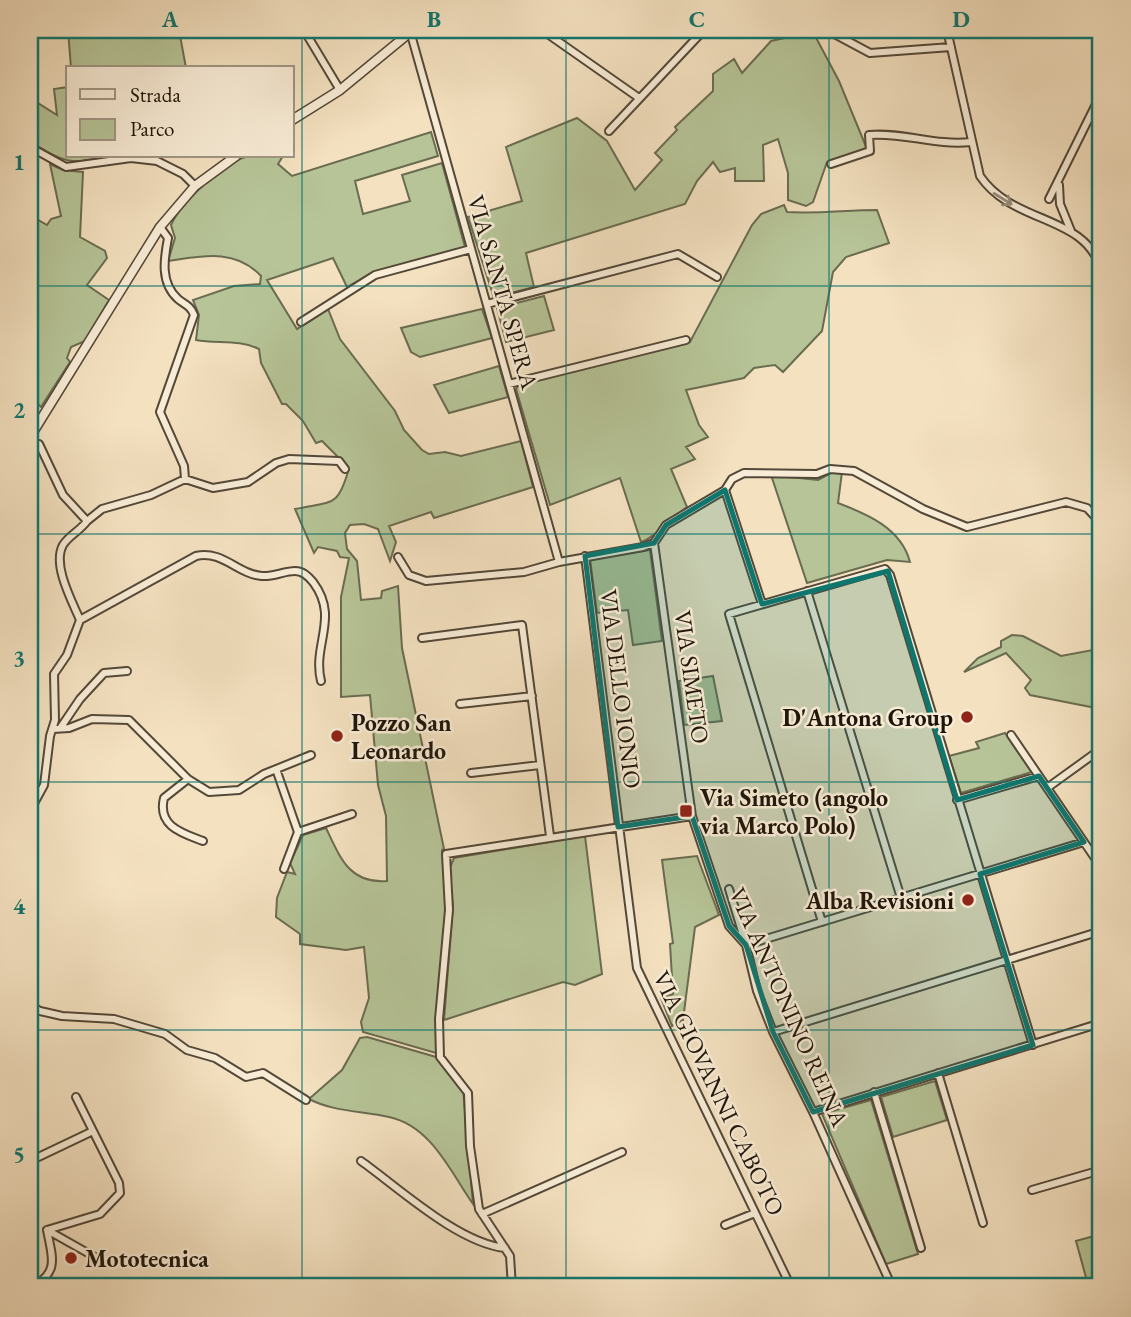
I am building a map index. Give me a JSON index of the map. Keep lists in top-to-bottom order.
{
  "streets": {
    "street": [
      "VIA SANTA SPERA",
      "VIA SIMETO",
      "VIA DELLO IONIO",
      "VIA ANTONINO REINA",
      "VIA GIOVANNI CABOTO"
    ]
  },
  "crossings": [
    ["VIA SIMETO", "VIA ANTONINO REINA"],
    ["VIA DELLO IONIO", "VIA GIOVANNI CABOTO"]
  ],
  "places": {
    "other": [
      "D'Antona Group",
      "Pozzo San Leonardo",
      "Alba Revisioni",
      "Mototecnica"
    ],
    "transit": ["Via Simeto (angolo via Marco Polo)"]
  },
  "legend": ["Strada", "Parco"],
  "grid": {
    "columns": [
      "A",
      "B",
      "C",
      "D"
    ],
    "rows": [
      "1",
      "2",
      "3",
      "4",
      "5"
    ]
  }
}
